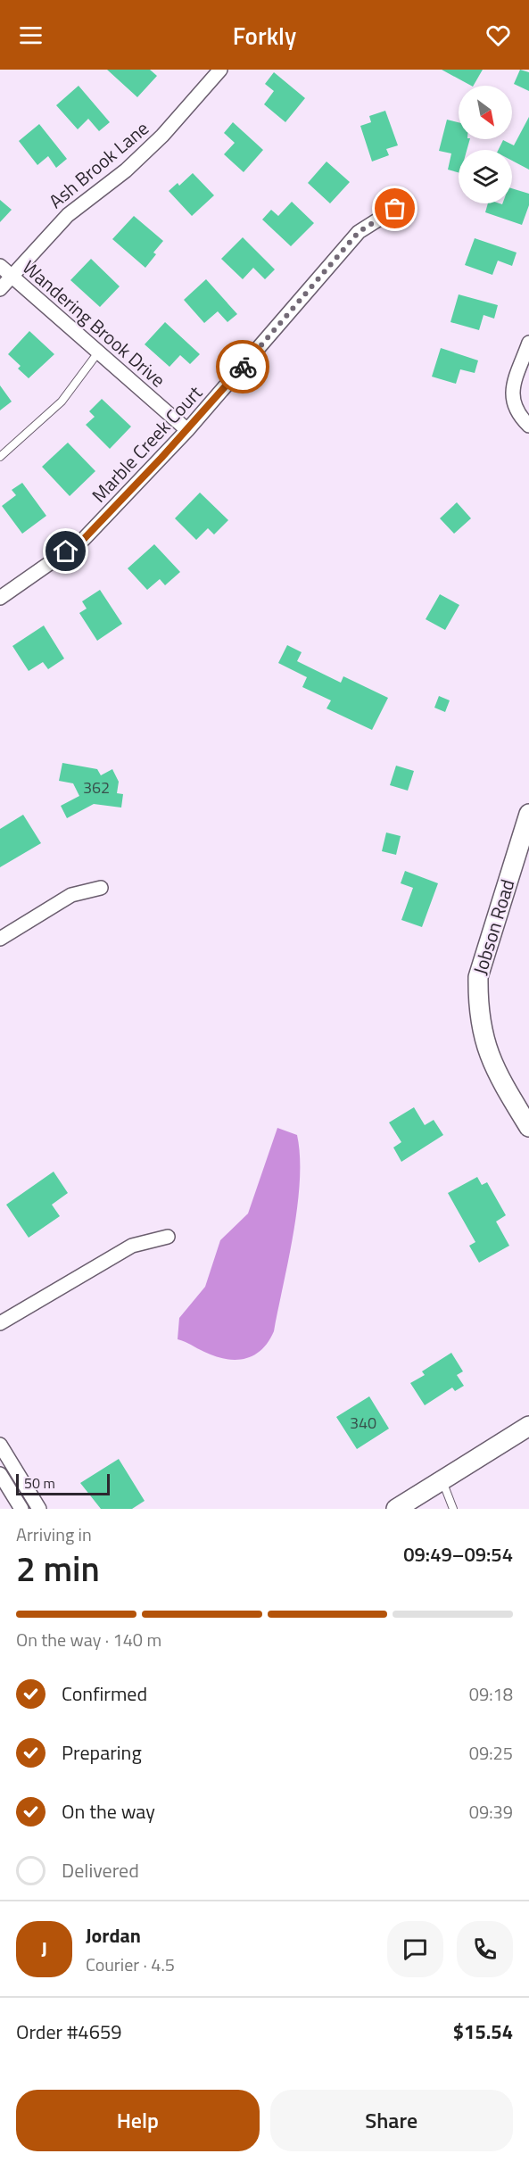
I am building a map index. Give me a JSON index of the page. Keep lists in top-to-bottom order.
{
  "streets": {
    "street": [
      "Ash Brook Lane",
      "Wandering Brook Drive",
      "Marble Creek Court",
      "Jobson Road"
    ]
  },
  "crossings": [
    ["Ash Brook Lane", "Wandering Brook Drive"],
    ["Wandering Brook Drive", "Marble Creek Court"]
  ],
  "house_numbers": ["362", "340"],
  "scale_bar": "50 m",
  "north": "bottom right",
  "page": {
    "header": "Forkly",
    "scale": "50 m",
    "heading": ["2 min", "Arriving in", "09:49–09:54"],
    "panel": [
      "Jordan",
      "Courier · 4.5",
      "Order #4659",
      "$15.54"
    ],
    "bar": "On the way · 140 m",
    "list": [
      ["Confirmed", "09:18"],
      ["Preparing", "09:25"],
      ["On the way", "09:39"],
      "Delivered"
    ],
    "round": "J",
    "buttons": ["Help", "Share"]
  }
}
